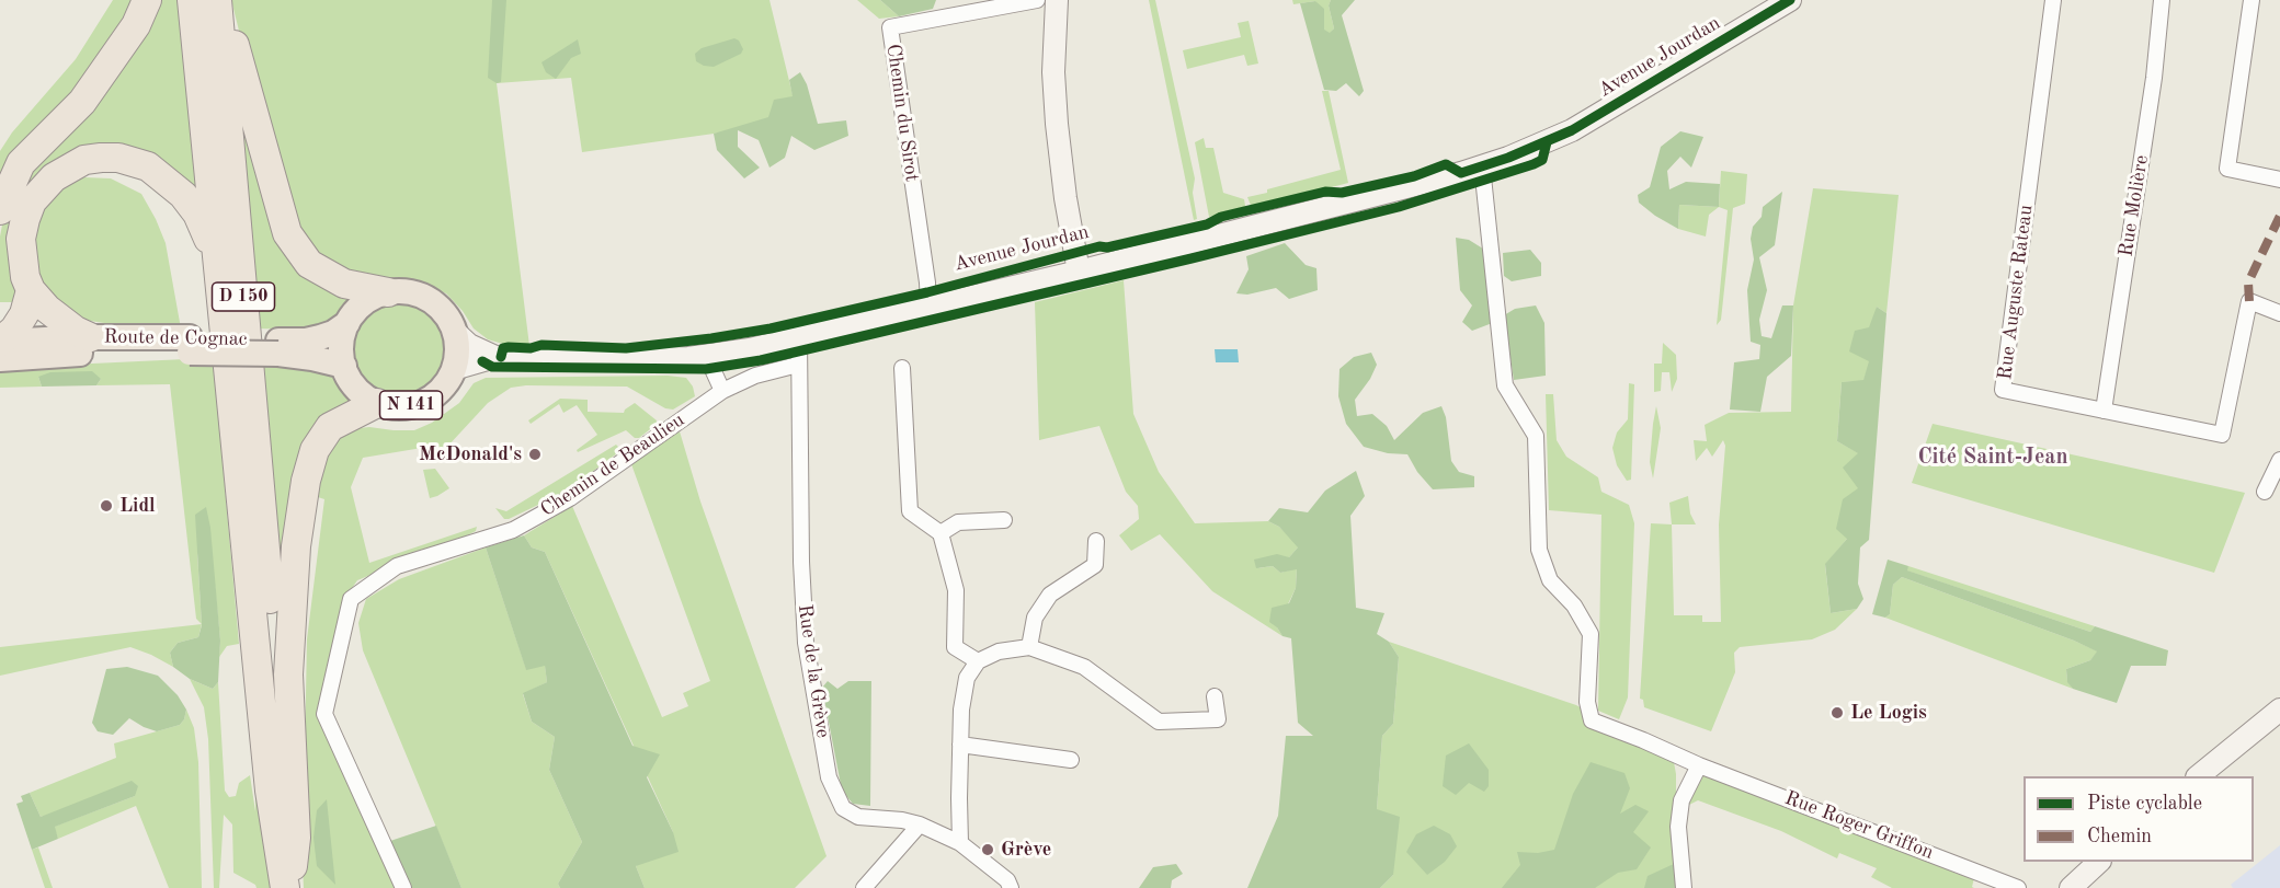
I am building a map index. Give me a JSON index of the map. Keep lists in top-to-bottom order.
{
  "streets": {
    "highway": ["D 150"],
    "main road": ["Avenue Jourdan", "Route de Cognac", "N 141"],
    "street": [
      "Chemin du Sirot",
      "Rue Molière",
      "Rue Auguste Rateau",
      "Chemin de Beaulieu",
      "Rue de la Grève",
      "Rue Roger Griffon"
    ]
  },
  "crossings": [
    ["Avenue Jourdan", "Chemin du Sirot"],
    ["Avenue Jourdan", "Route de Cognac"],
    ["Avenue Jourdan", "N 141"],
    ["Avenue Jourdan", "Rue de la Grève"],
    ["Avenue Jourdan", "Rue Roger Griffon"],
    ["Rue Molière", "Rue Auguste Rateau"],
    ["Route de Cognac", "N 141"],
    ["Chemin de Beaulieu", "Rue de la Grève"]
  ],
  "districts": ["Cité Saint-Jean"],
  "places": [
    "McDonald's",
    "Lidl",
    "Le Logis",
    "Grève"
  ],
  "legend": ["Piste cyclable", "Chemin"]
}
